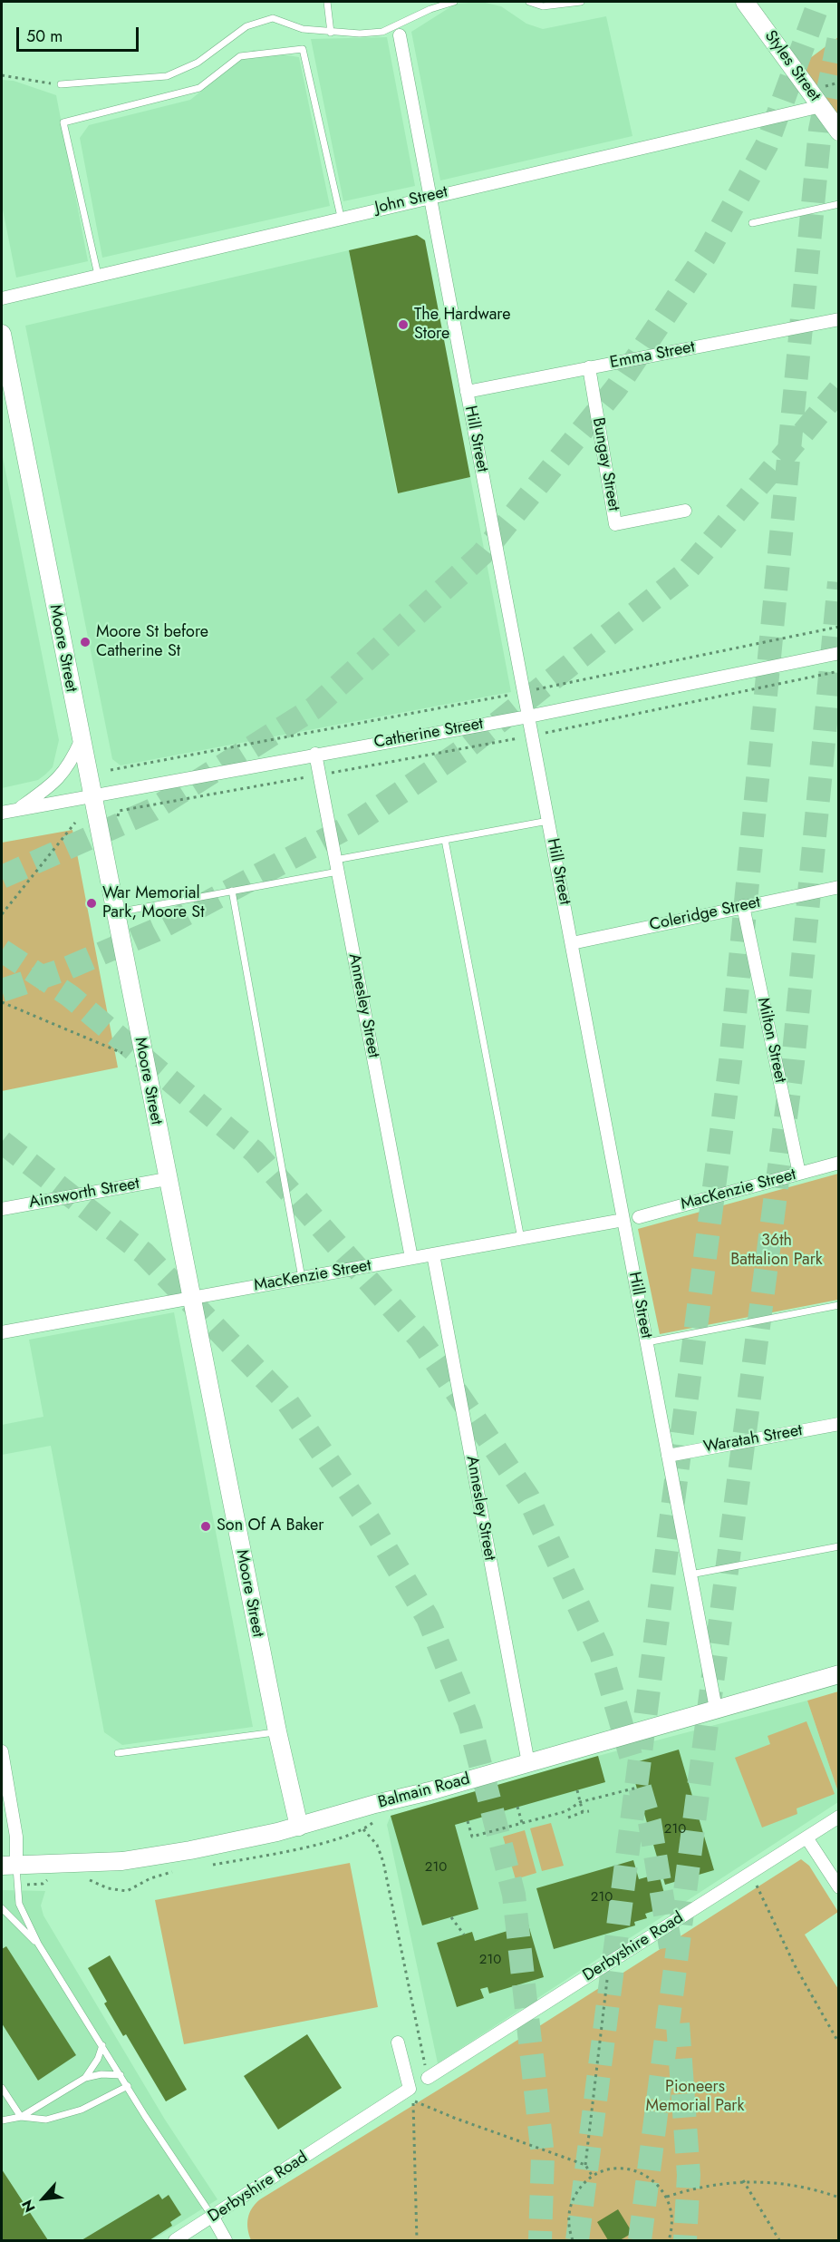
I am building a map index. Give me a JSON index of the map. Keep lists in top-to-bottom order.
{
  "streets": {
    "main road": ["Styles Street", "Moore Street", "Balmain Road"],
    "street": [
      "John Street",
      "Emma Street",
      "Hill Street",
      "Bungay Street",
      "Catherine Street",
      "Coleridge Street",
      "Annesley Street",
      "Milton Street",
      "MacKenzie Street",
      "Ainsworth Street",
      "Waratah Street",
      "Derbyshire Road"
    ]
  },
  "crossings": [
    ["Styles Street", "John Street"],
    ["John Street", "Hill Street"],
    ["Emma Street", "Hill Street"],
    ["Emma Street", "Bungay Street"],
    ["Hill Street", "Catherine Street"],
    ["Hill Street", "Coleridge Street"],
    ["Hill Street", "MacKenzie Street"],
    ["Hill Street", "Waratah Street"],
    ["Hill Street", "Balmain Road"],
    ["Moore Street", "Catherine Street"],
    ["Moore Street", "MacKenzie Street"],
    ["Moore Street", "Ainsworth Street"],
    ["Moore Street", "Balmain Road"],
    ["Catherine Street", "Annesley Street"],
    ["Coleridge Street", "Milton Street"],
    ["Annesley Street", "MacKenzie Street"],
    ["Annesley Street", "Balmain Road"],
    ["Milton Street", "MacKenzie Street"]
  ],
  "parks": ["36th Battalion Park", "Pioneers Memorial Park"],
  "places": [
    "The Hardware Store",
    "Moore St before Catherine St",
    "War Memorial Park, Moore St",
    "Son Of A Baker"
  ],
  "house_numbers": [
    "210",
    "210",
    "210",
    "210"
  ],
  "scale_bar": "50 m",
  "north": "bottom left"
}
